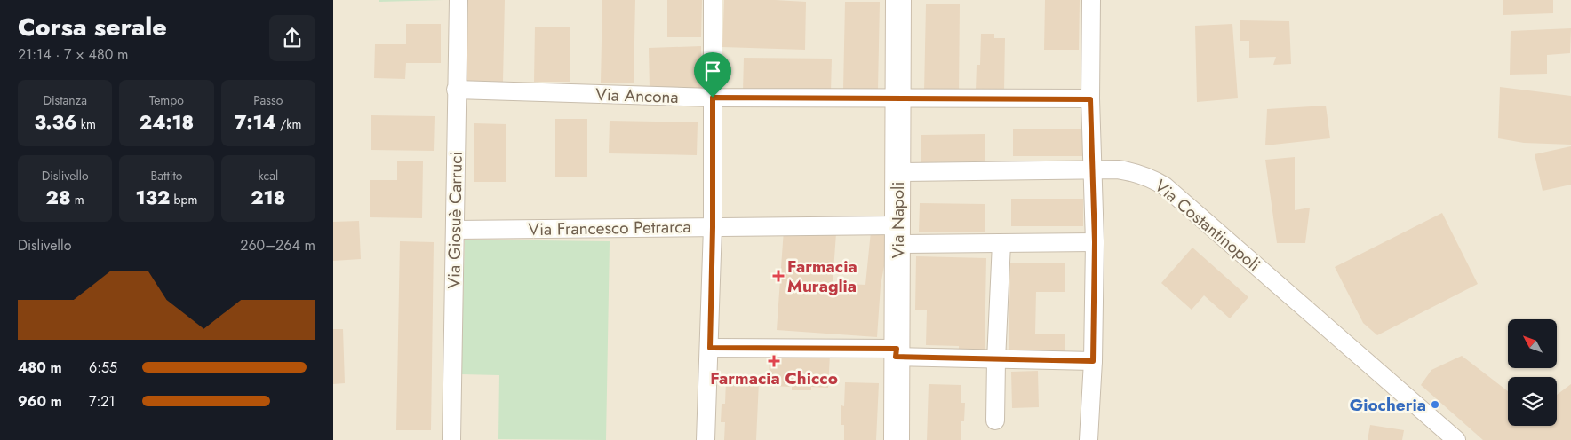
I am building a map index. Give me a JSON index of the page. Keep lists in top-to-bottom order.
{
  "streets": {
    "main road": ["Via Napoli"],
    "street": [
      "Via Ancona",
      "Via Giosuè Carruci",
      "Via Costantinopoli",
      "Via Francesco Petrarca"
    ]
  },
  "crossings": [
    ["Via Ancona", "Via Giosuè Carruci"],
    ["Via Ancona", "Via Napoli"],
    ["Via Giosuè Carruci", "Via Francesco Petrarca"],
    ["Via Napoli", "Via Costantinopoli"],
    ["Via Napoli", "Via Francesco Petrarca"]
  ],
  "places": {
    "health": ["Farmacia Muraglia", "Farmacia Chicco"],
    "other": ["Giocheria"]
  },
  "north": "top left",
  "page": {
    "heading": ["Corsa serale", "21:14 · 7 × 480 m"],
    "stats": [
      ["Distanza", "3.36 km"],
      ["Tempo", "24:18"],
      ["Passo", "7:14 /km"],
      ["Dislivello", "28 m"],
      ["Battito", "132 bpm"],
      ["kcal", "218"]
    ],
    "chart": ["Dislivello", "260–264 m"],
    "list": [
      {
        "name": "480 m",
        "note": "6:55"
      },
      {
        "name": "960 m",
        "note": "7:21"
      }
    ]
  }
}
